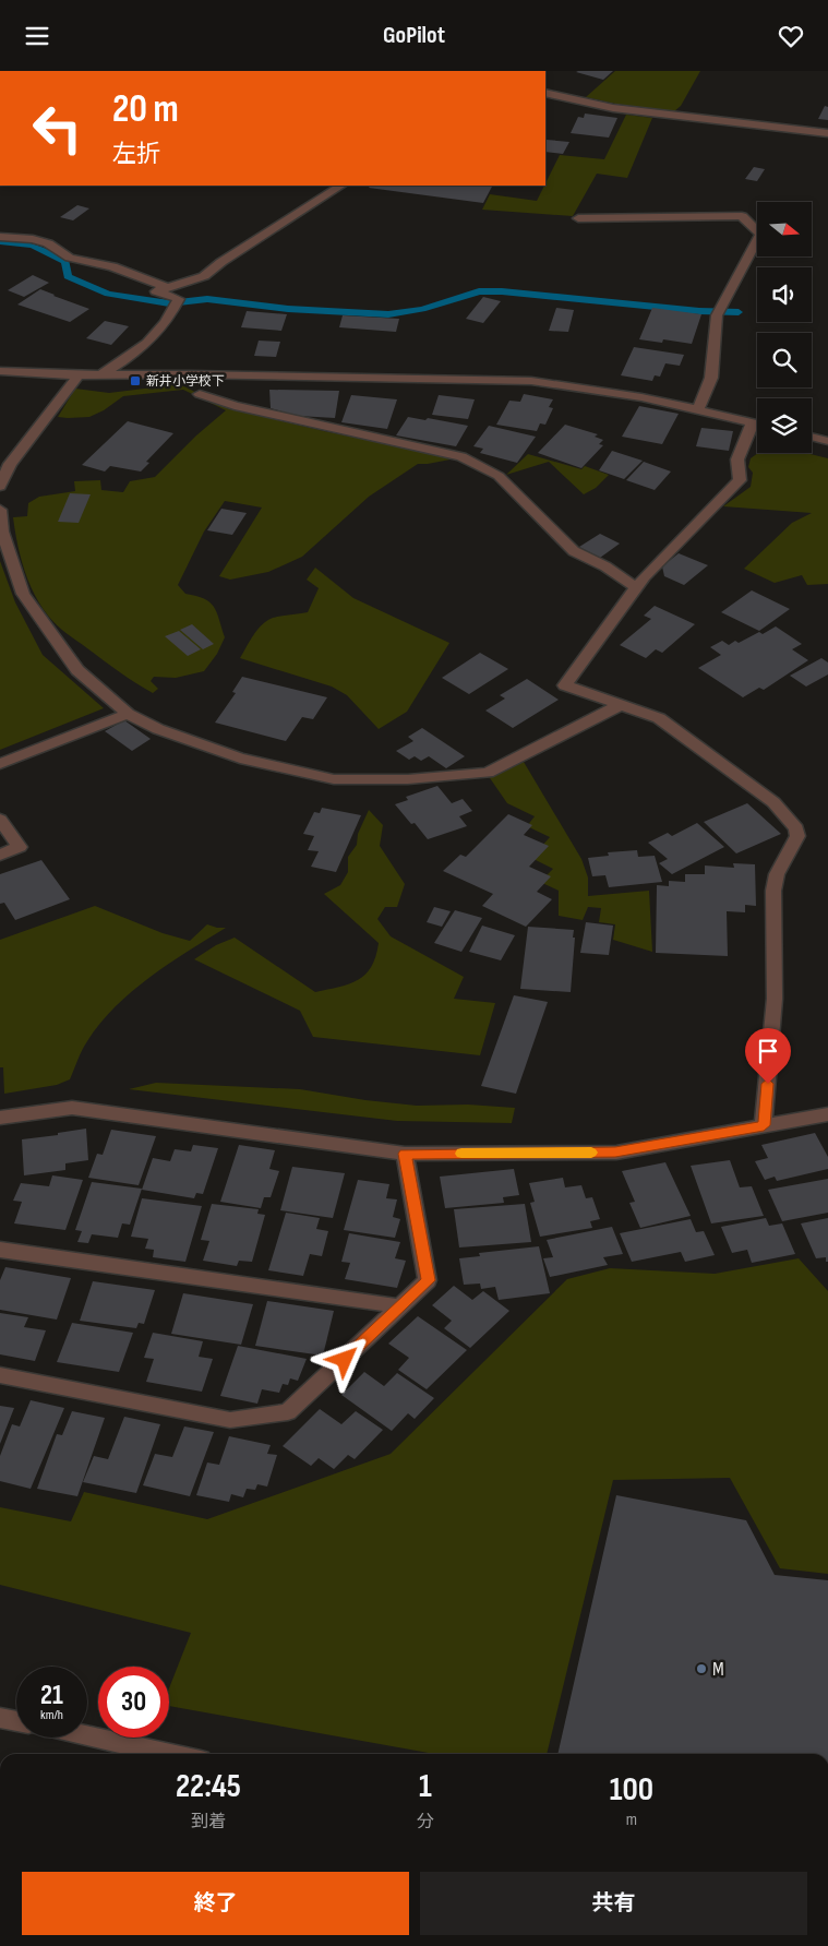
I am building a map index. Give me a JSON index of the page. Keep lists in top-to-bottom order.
{
  "places": {
    "transit": ["新井小学校下"],
    "other": ["M"]
  },
  "north": "right",
  "page": {
    "header": "GoPilot",
    "turn": ["20 m", "左折"],
    "speed": "21 km/h",
    "limit": "30",
    "eta": [
      "22:45",
      "到着",
      "1",
      "分",
      "100",
      "m"
    ],
    "buttons": ["終了", "共有"]
  }
}
